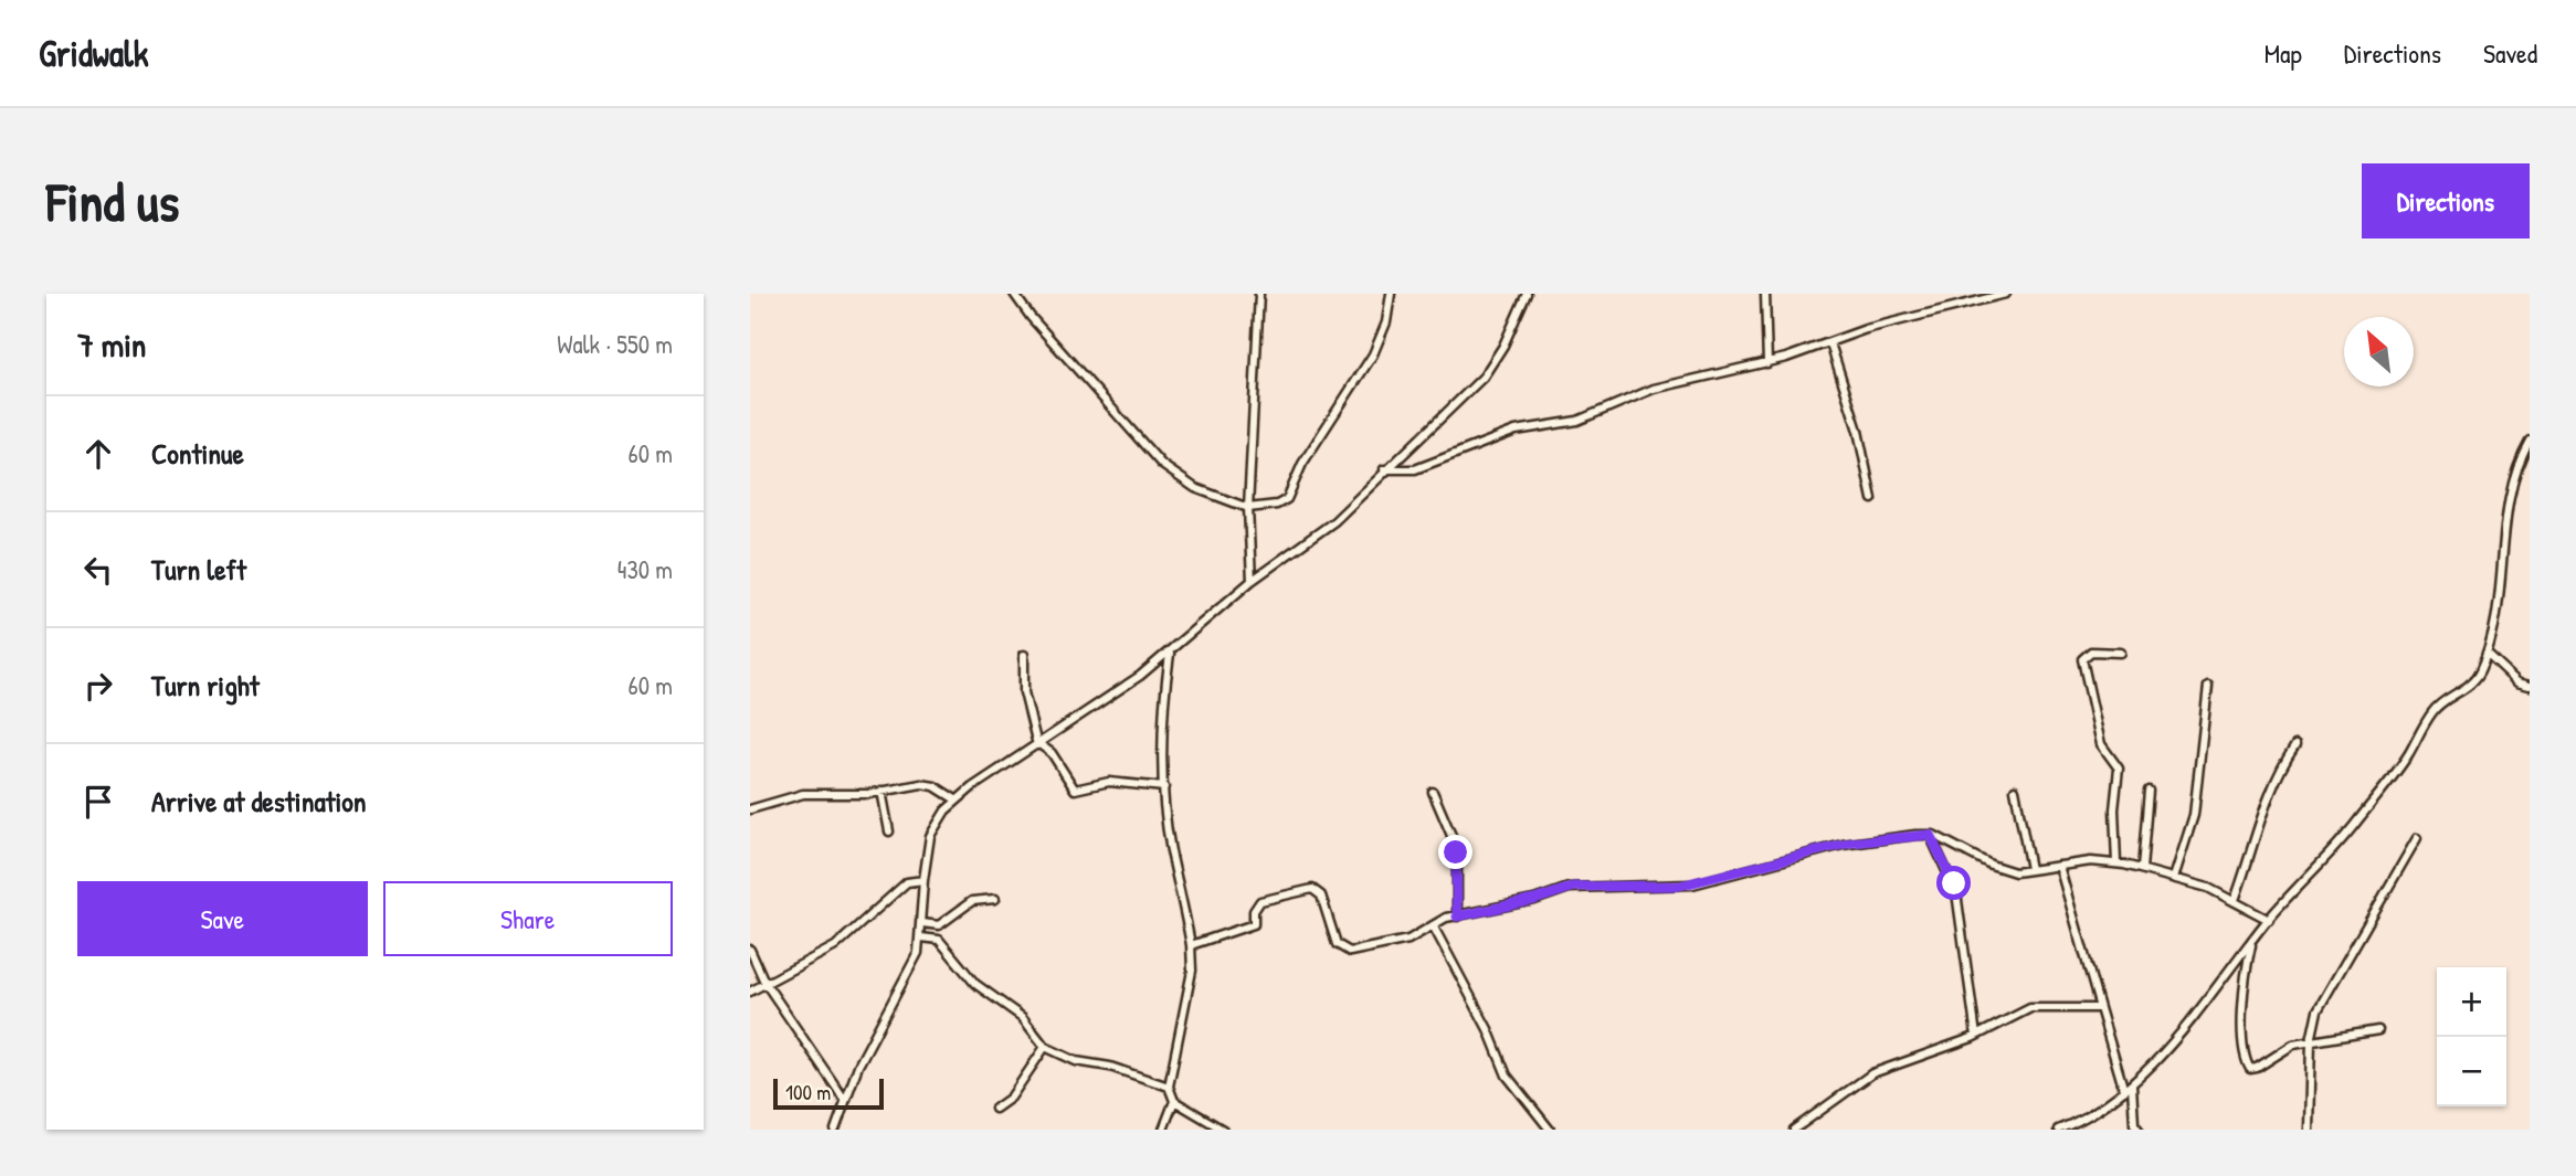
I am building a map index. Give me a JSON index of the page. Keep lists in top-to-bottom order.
{
  "scale_bar": "100 m",
  "north": "top left",
  "page": {
    "header": "Gridwalk",
    "nav": ["Map", "Directions", "Saved"],
    "buttons": [
      "Directions",
      ["Save", "Share"]
    ],
    "title": "Find us",
    "heading": ["7 min", "Walk · 550 m"],
    "list": [
      ["Continue", "60 m"],
      ["Turn left", "430 m"],
      ["Turn right", "60 m"],
      "Arrive at destination"
    ],
    "map_buttons": ["+", "−"],
    "scale": "100 m"
  }
}
